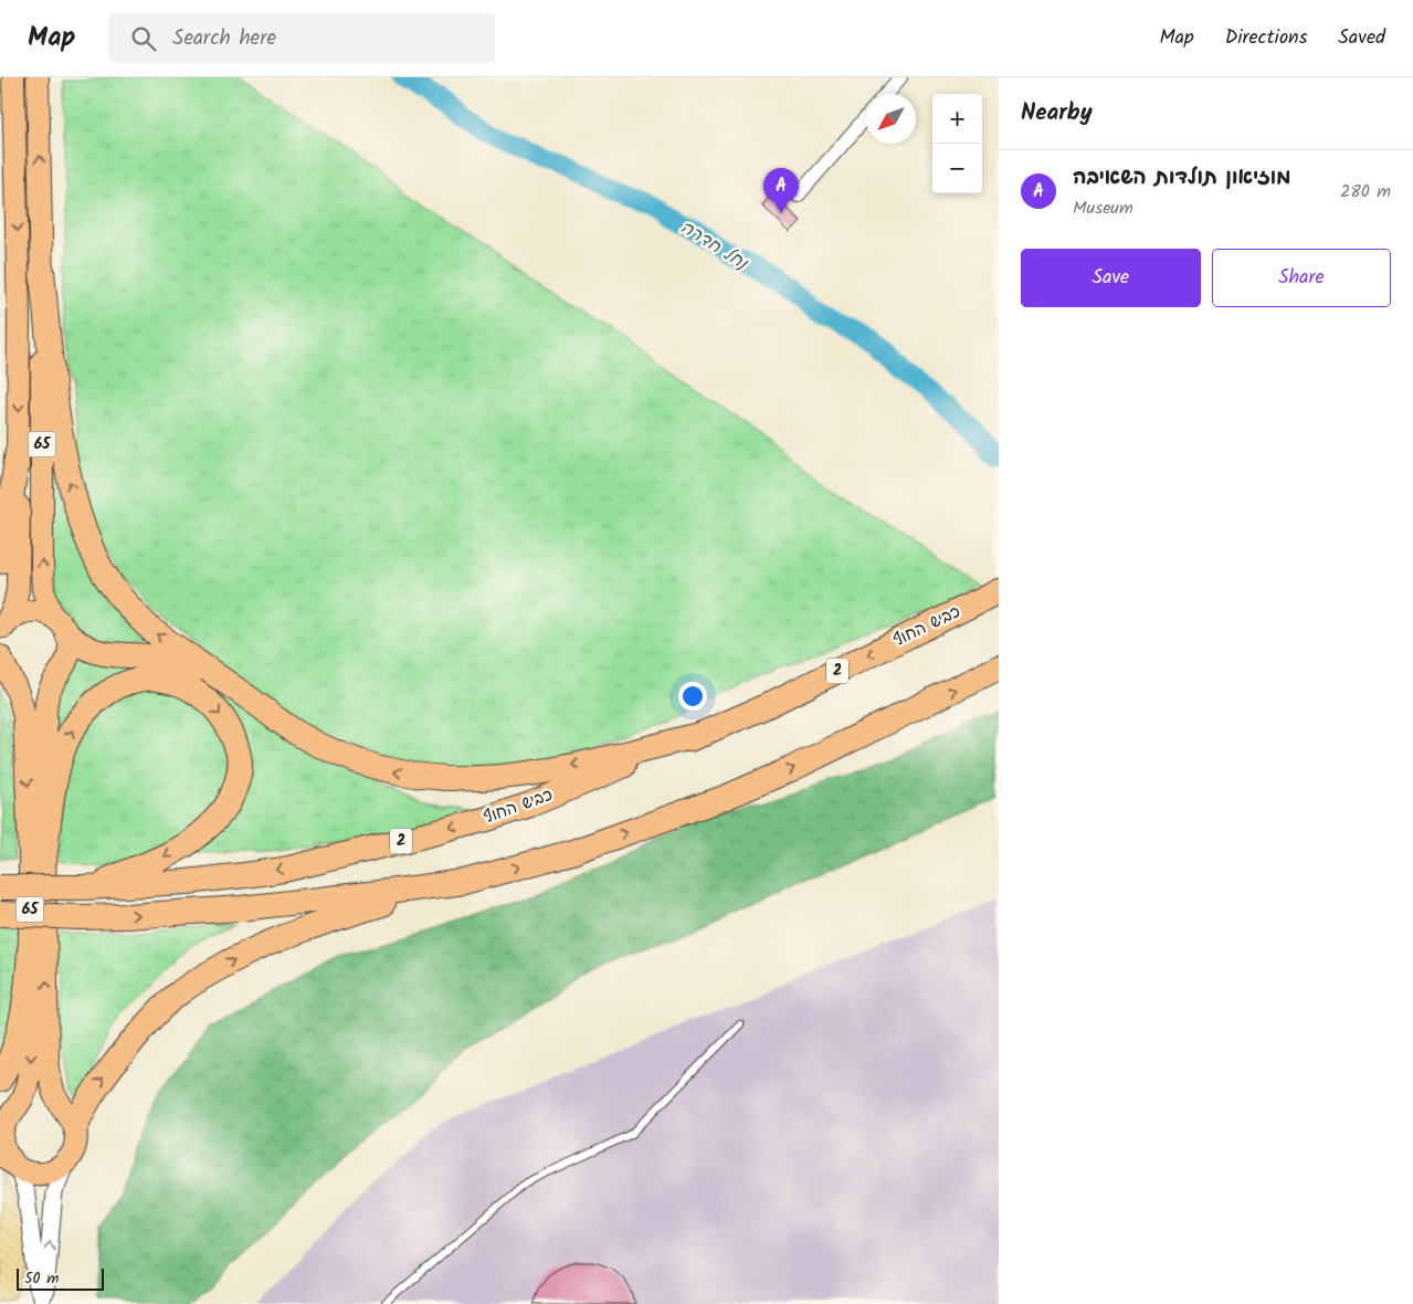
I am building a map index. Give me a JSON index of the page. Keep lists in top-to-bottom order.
{
  "streets": {
    "highway": ["65", "כביש החוף", "2"]
  },
  "water": ["נחל חדרה"],
  "scale_bar": "50 m",
  "north": "bottom left",
  "page": {
    "header": "Map",
    "search": "Search here",
    "nav": ["Map", "Directions", "Saved"],
    "heading": "Nearby",
    "map_buttons": ["+", "−"],
    "list": [
      {
        "mark": "A",
        "name": "מוזיאון תולדות השאיבה",
        "note": "Museum",
        "value": "280 m"
      }
    ],
    "pins": "A",
    "buttons": ["Save", "Share"],
    "scale": "50 m"
  }
}
